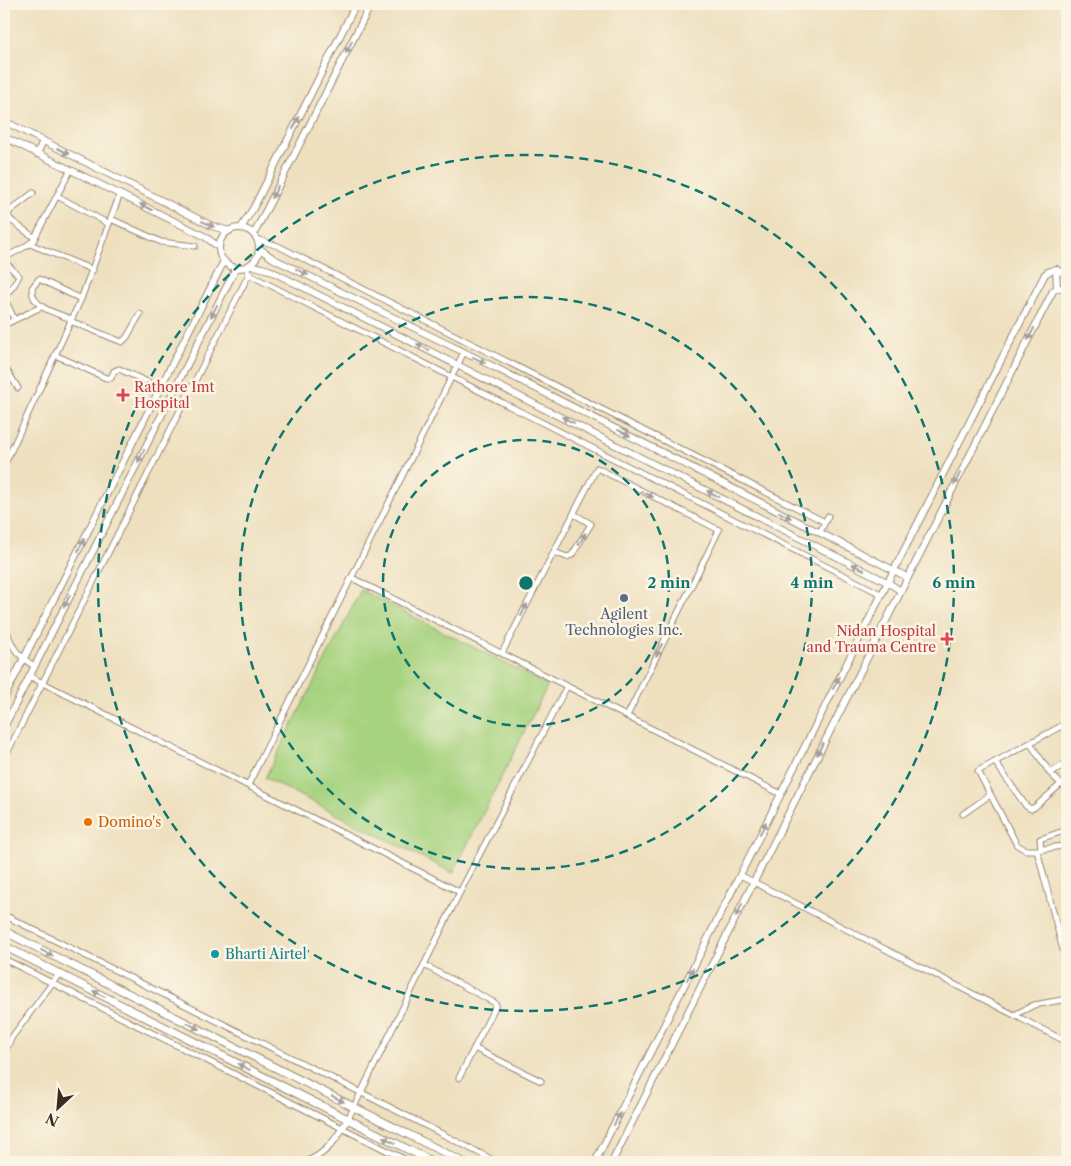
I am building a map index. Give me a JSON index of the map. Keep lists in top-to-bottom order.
{
  "places": {
    "health": ["Rathore Imt Hospital", "Nidan Hospital and Trauma Centre"],
    "other": ["Agilent Technologies Inc.", "Domino's", "Bharti Airtel"]
  },
  "north": "bottom left",
  "rings": ["2 min", "4 min", "6 min"]
}
